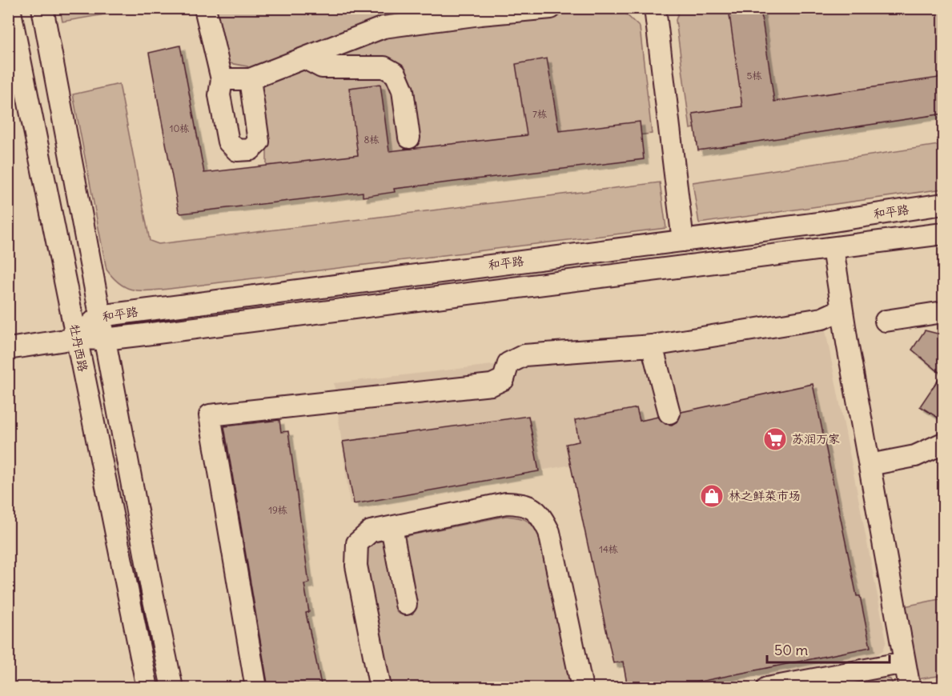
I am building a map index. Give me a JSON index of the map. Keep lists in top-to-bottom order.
{
  "streets": {
    "street": ["和平路", "牡丹西路"]
  },
  "crossings": [
    ["和平路", "牡丹西路"]
  ],
  "places": {
    "supermarket": ["苏润万家"],
    "shop": ["林之鲜菜市场"]
  },
  "house_numbers": [
    "5栋",
    "7栋",
    "10栋",
    "8栋",
    "19栋",
    "14栋"
  ],
  "scale_bar": "50 m"
}
